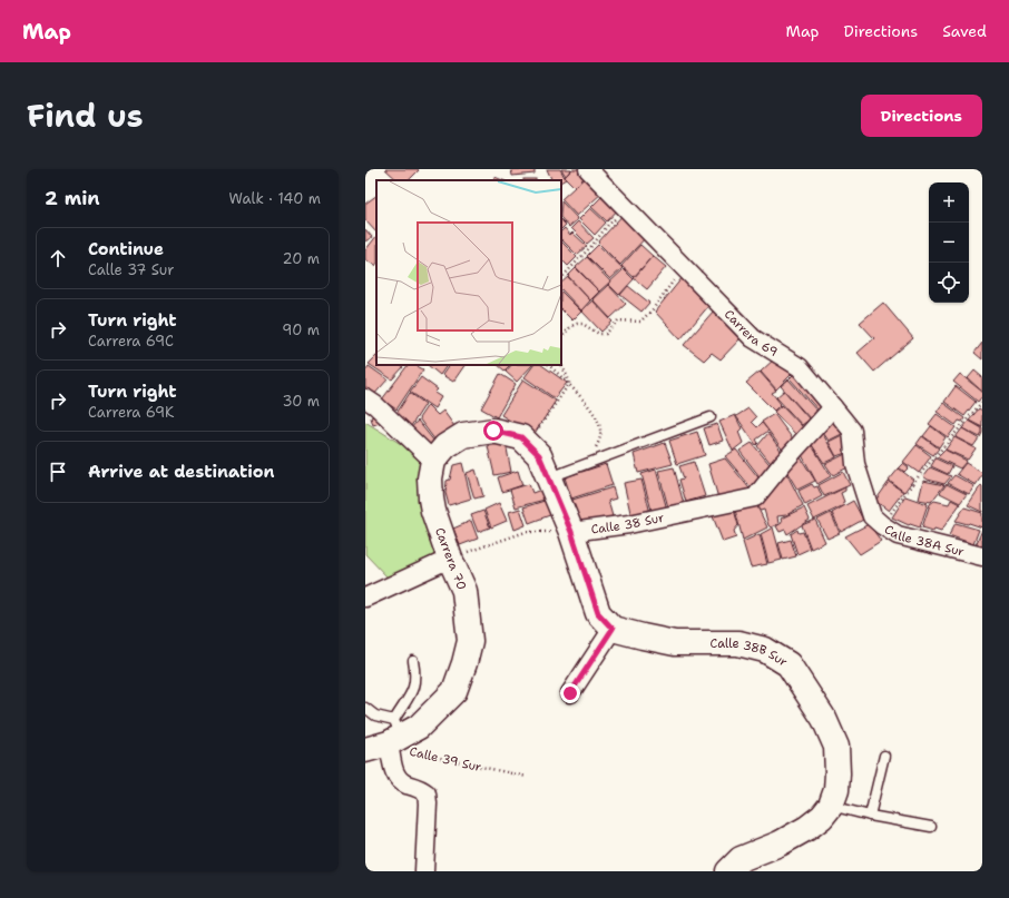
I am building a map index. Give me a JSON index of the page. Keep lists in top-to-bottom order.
{
  "streets": {
    "main road": ["Carrera 70", "Calle 38B Sur"],
    "street": ["Carrera 69", "Calle 38 Sur", "Calle 38A Sur"],
    "path": ["Calle 39 Sur"]
  },
  "crossings": [
    ["Carrera 69", "Calle 38 Sur"],
    ["Carrera 69", "Calle 38A Sur"],
    ["Carrera 70", "Calle 39 Sur"]
  ],
  "page": {
    "header": "Map",
    "nav": ["Map", "Directions", "Saved"],
    "title": "Find us",
    "buttons": "Directions",
    "heading": ["2 min", "Walk · 140 m"],
    "map_buttons": ["+", "−"],
    "list": [
      ["Continue", "Calle 37 Sur", "20 m"],
      ["Turn right", "Carrera 69C", "90 m"],
      ["Turn right", "Carrera 69K", "30 m"],
      "Arrive at destination"
    ]
  }
}
